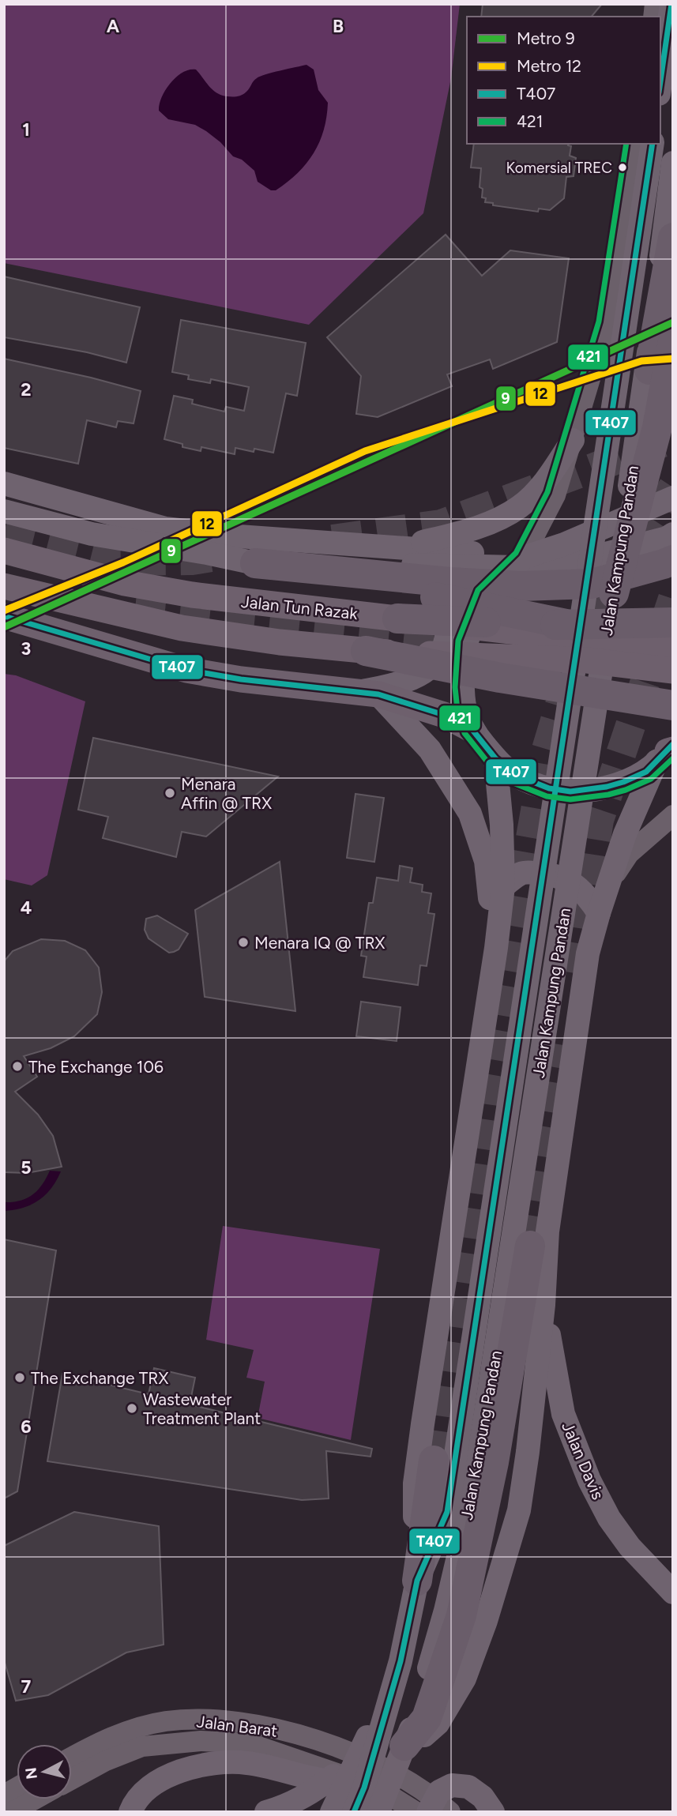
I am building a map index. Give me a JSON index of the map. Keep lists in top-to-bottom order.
{
  "streets": {
    "main road": ["Jalan Kampung Pandan", "Jalan Tun Razak", "Jalan Davis"],
    "street": ["Jalan Barat"]
  },
  "places": [
    "Komersial TREC",
    "Menara Affin @ TRX",
    "Menara IQ @ TRX",
    "The Exchange 106",
    "The Exchange TRX",
    "Wastewater Treatment Plant"
  ],
  "lines": [
    "transit line T407",
    "transit line 421",
    "metro line 9",
    "metro line 12"
  ],
  "legend": [
    "Metro 9",
    "Metro 12",
    "T407",
    "421"
  ],
  "north": "left",
  "grid": {
    "columns": ["A", "B"],
    "rows": [
      "1",
      "2",
      "3",
      "4",
      "5",
      "6",
      "7"
    ]
  }
}
